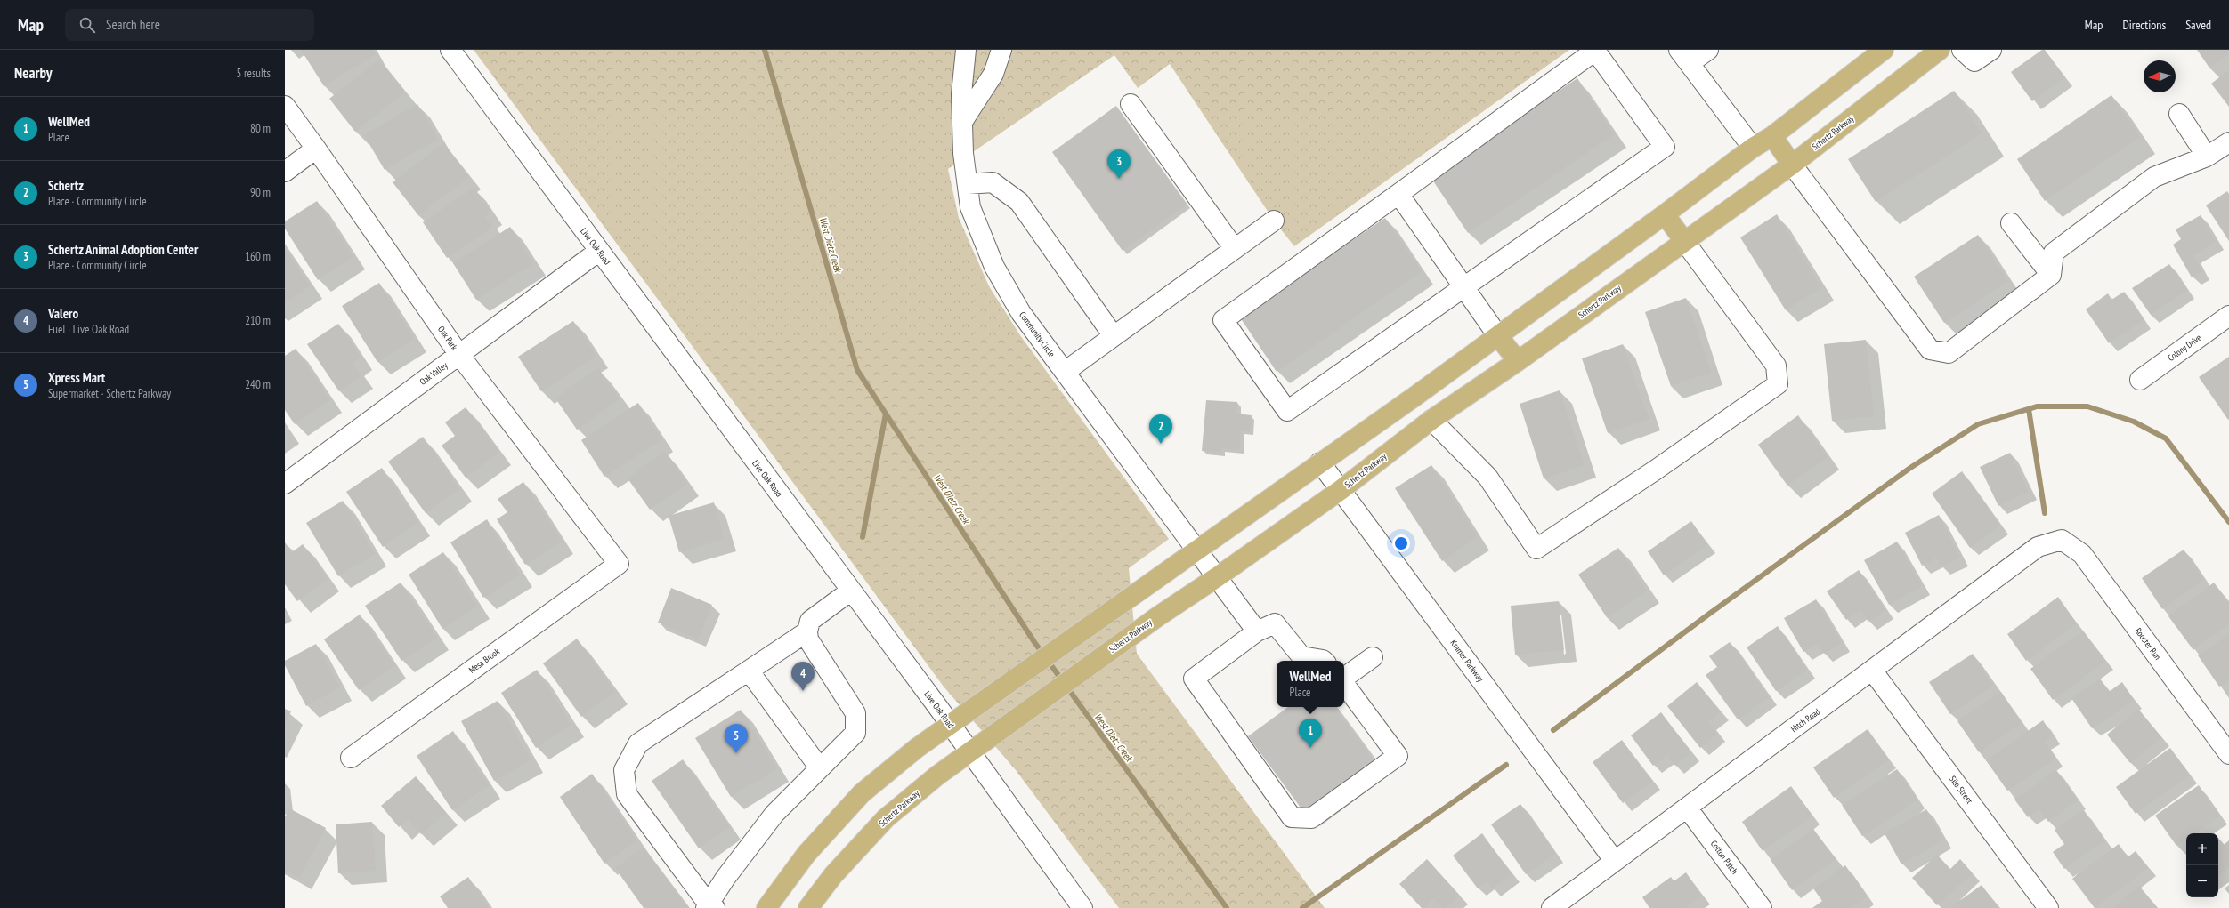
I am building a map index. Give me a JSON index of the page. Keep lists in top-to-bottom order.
{
  "streets": {
    "main road": ["Schertz Parkway"],
    "street": [
      "Live Oak Road",
      "Community Circle",
      "Oak Park",
      "Colony Drive",
      "Oak Valley",
      "Rooster Run",
      "Mesa Brook",
      "Kramer Parkway",
      "Hitch Road",
      "Silo Street",
      "Cotton Patch"
    ]
  },
  "crossings": [
    ["Schertz Parkway", "Live Oak Road"],
    ["Schertz Parkway", "Community Circle"],
    ["Schertz Parkway", "Kramer Parkway"],
    ["Live Oak Road", "Oak Valley"],
    ["Oak Park", "Oak Valley"],
    ["Oak Park", "Mesa Brook"],
    ["Rooster Run", "Hitch Road"],
    ["Kramer Parkway", "Hitch Road"],
    ["Hitch Road", "Silo Street"],
    ["Hitch Road", "Cotton Patch"]
  ],
  "water": ["West Dietz Creek"],
  "north": "left",
  "page": {
    "header": "Map",
    "search": "Search here",
    "nav": ["Map", "Directions", "Saved"],
    "heading": ["Nearby", "5 results"],
    "list": [
      {
        "mark": "1",
        "name": "WellMed",
        "note": "Place",
        "value": "80 m"
      },
      {
        "mark": "2",
        "name": "Schertz",
        "note": "Place · Community Circle",
        "value": "90 m"
      },
      {
        "mark": "3",
        "name": "Schertz Animal Adoption Center",
        "note": "Place · Community Circle",
        "value": "160 m"
      },
      {
        "mark": "4",
        "name": "Valero",
        "note": "Fuel · Live Oak Road",
        "value": "210 m"
      },
      {
        "mark": "5",
        "name": "Xpress Mart",
        "note": "Supermarket · Schertz Parkway",
        "value": "240 m"
      }
    ],
    "pins": [
      "3",
      "2",
      "4",
      "1",
      "5"
    ],
    "popup": ["WellMed", "Place"],
    "map_buttons": ["+", "−"]
  }
}
